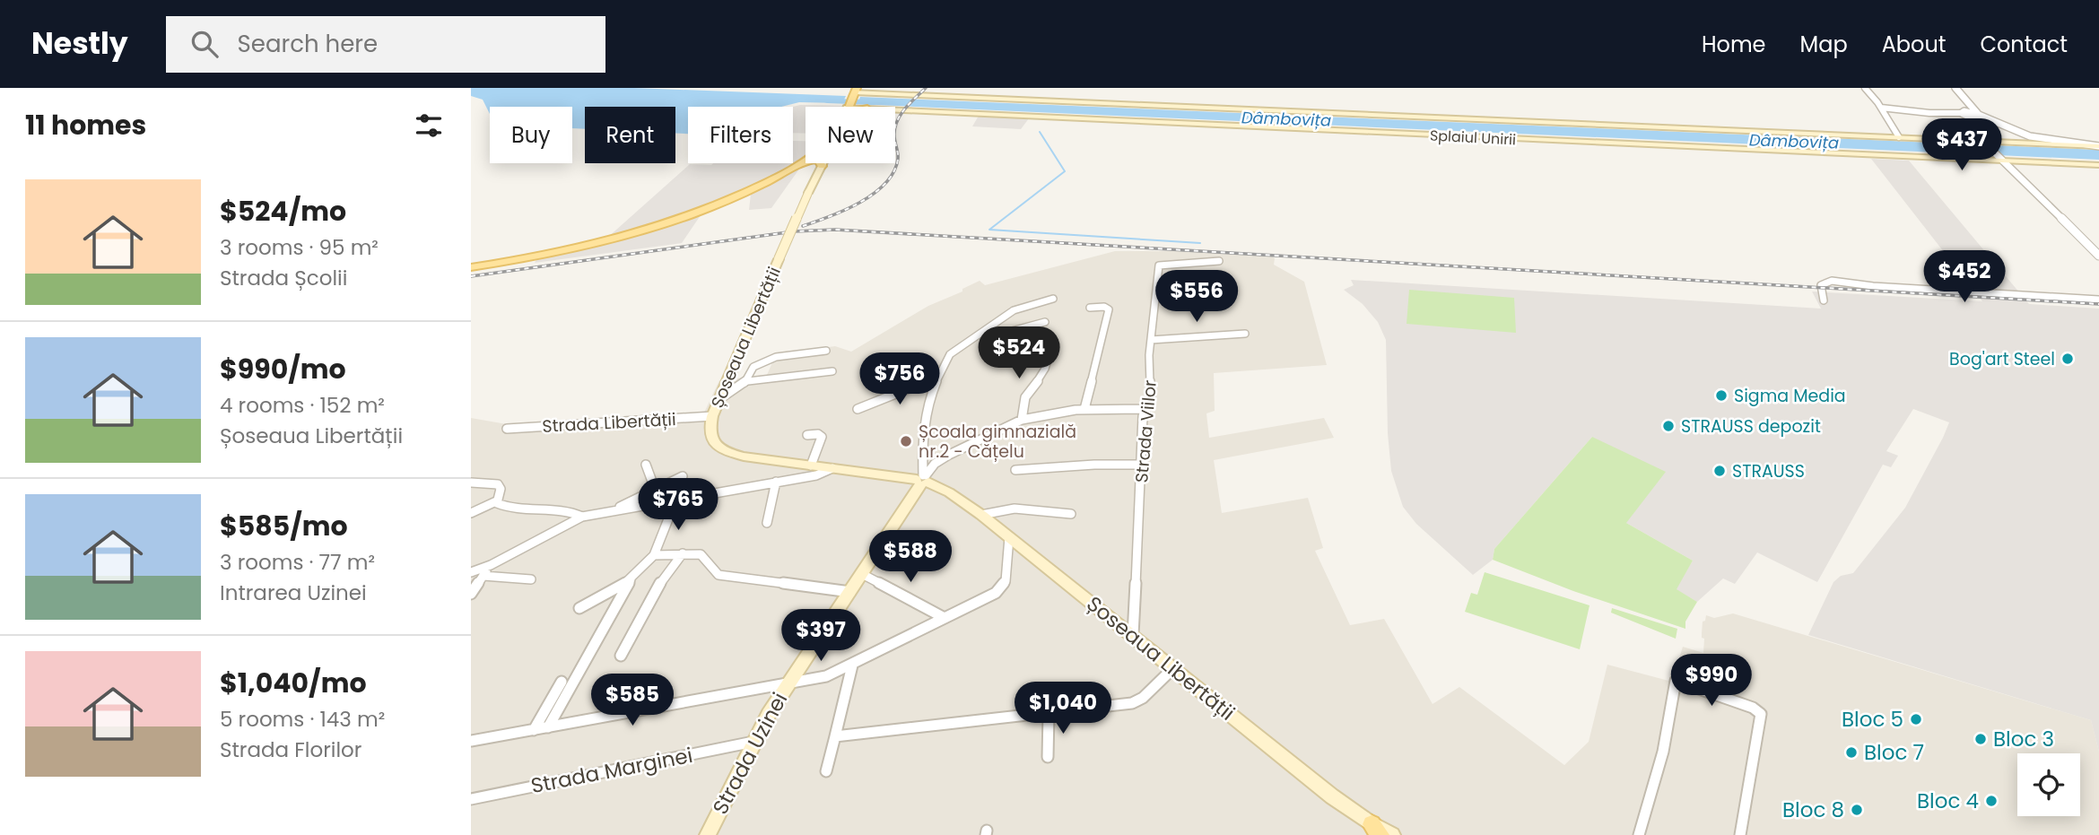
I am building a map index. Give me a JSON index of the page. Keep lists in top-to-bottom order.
{
  "streets": {
    "main road": ["Splaiul Unirii", "Șoseaua Libertății", "Strada Uzinei"],
    "street": ["Strada Libertății", "Strada Viilor", "Strada Marginei"]
  },
  "crossings": [
    ["Șoseaua Libertății", "Strada Libertății"],
    ["Șoseaua Libertății", "Strada Viilor"],
    ["Șoseaua Libertății", "Strada Uzinei"],
    ["Strada Uzinei", "Strada Marginei"]
  ],
  "water": ["Dâmbovița"],
  "places": [
    "Bog'art Steel",
    "Sigma Media",
    "STRAUSS depozit",
    "Școala gimnazială nr.2 - Cățelu",
    "STRAUSS",
    "Bloc 5",
    "Bloc 3",
    "Bloc 7",
    "Bloc 4",
    "Bloc 8"
  ],
  "page": {
    "header": "Nestly",
    "search": "Search here",
    "nav": [
      "Home",
      "Map",
      "About",
      "Contact"
    ],
    "heading": "11 homes",
    "chip": [
      "Buy",
      "Rent",
      "Filters",
      "New"
    ],
    "price": [
      "$437",
      "$452",
      "$556",
      "$524",
      "$756",
      "$765",
      "$588",
      "$397",
      "$990",
      "$585",
      "$1,040"
    ],
    "list": [
      {
        "name": "$524/mo",
        "note": "3 rooms · 95 m² · Strada Școlii"
      },
      {
        "name": "$990/mo",
        "note": "4 rooms · 152 m² · Șoseaua Libertății"
      },
      {
        "name": "$585/mo",
        "note": "3 rooms · 77 m² · Intrarea Uzinei"
      },
      {
        "name": "$1,040/mo",
        "note": "5 rooms · 143 m² · Strada Florilor"
      }
    ]
  }
}
